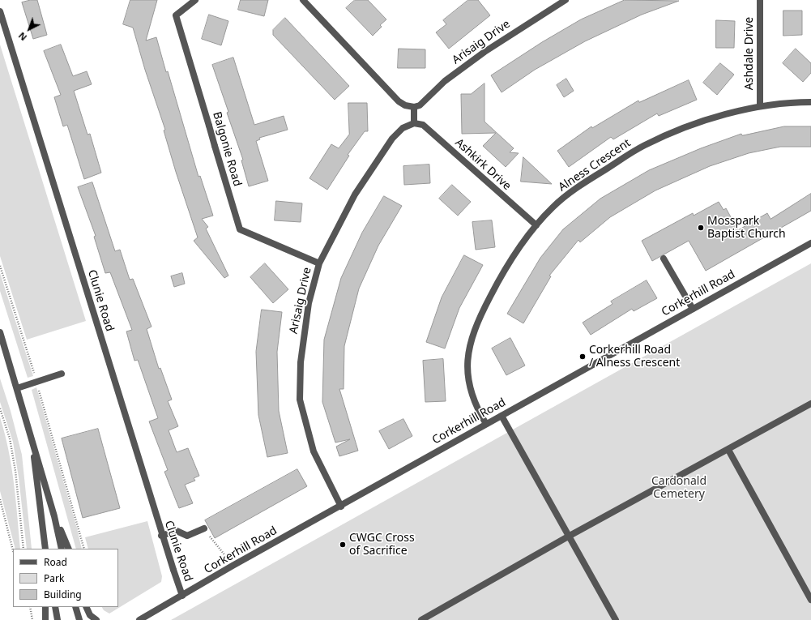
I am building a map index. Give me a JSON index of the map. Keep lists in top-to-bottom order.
{
  "streets": {
    "street": [
      "Arisaig Drive",
      "Ashdale Drive",
      "Balgonie Road",
      "Ashkirk Drive",
      "Alness Crescent",
      "Corkerhill Road",
      "Clunie Road"
    ]
  },
  "crossings": [
    ["Arisaig Drive", "Balgonie Road"],
    ["Arisaig Drive", "Ashkirk Drive"],
    ["Arisaig Drive", "Corkerhill Road"],
    ["Ashdale Drive", "Alness Crescent"],
    ["Ashkirk Drive", "Alness Crescent"],
    ["Alness Crescent", "Corkerhill Road"],
    ["Corkerhill Road", "Clunie Road"]
  ],
  "parks": ["Cardonald Cemetery"],
  "places": ["Mosspark Baptist Church", "Corkerhill Road / Alness Crescent", "CWGC Cross of Sacrifice"],
  "legend": ["Road", "Park", "Building"],
  "north": "bottom left"
}
